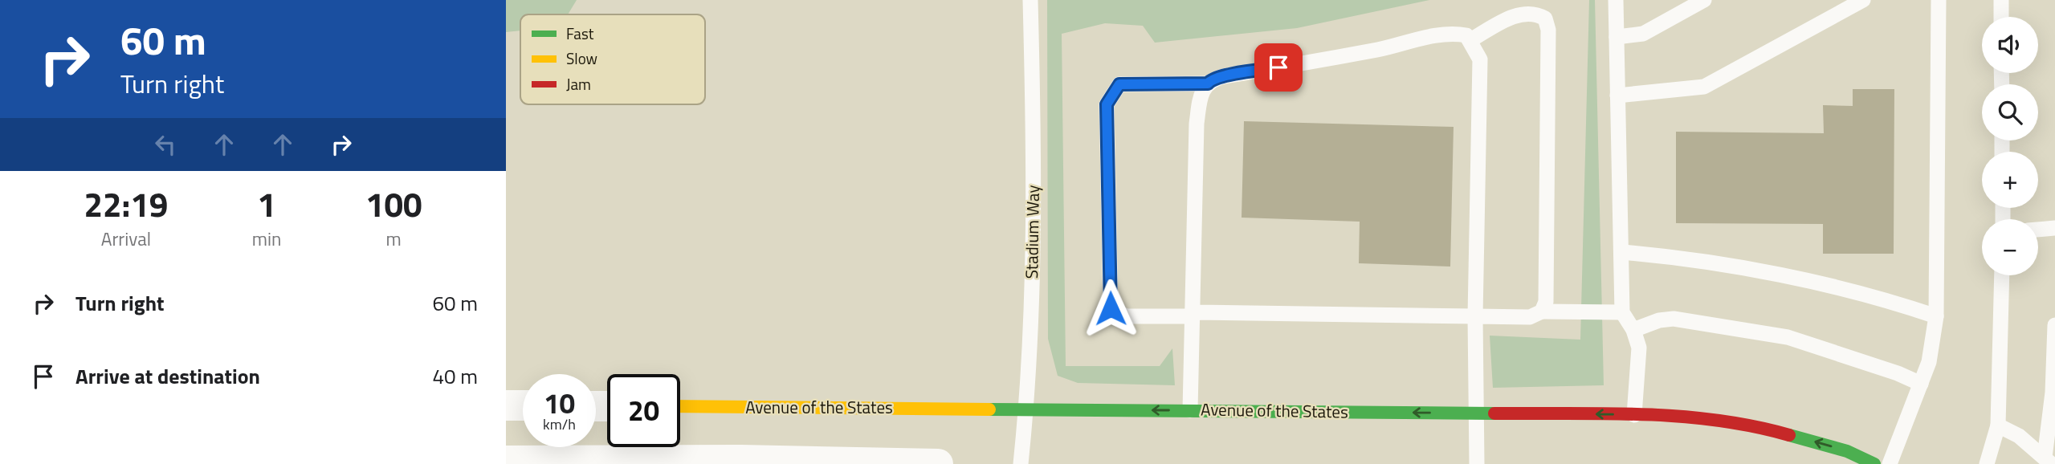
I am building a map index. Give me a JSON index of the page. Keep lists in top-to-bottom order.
{
  "streets": {
    "street": ["Avenue of the States"],
    "lane": ["Stadium Way"]
  },
  "crossings": [
    ["Stadium Way", "Avenue of the States"]
  ],
  "one_way": ["Avenue of the States"],
  "legend": ["Fast", "Slow", "Jam"],
  "page": {
    "turn": ["60 m", "Turn right"],
    "map_buttons": ["+", "−"],
    "eta": [
      "22:19",
      "Arrival",
      "1",
      "min",
      "100",
      "m"
    ],
    "list": [
      {
        "name": "Turn right",
        "value": "60 m"
      },
      {
        "name": "Arrive at destination",
        "value": "40 m"
      }
    ],
    "speed": "10 km/h",
    "limit": "20"
  }
}
